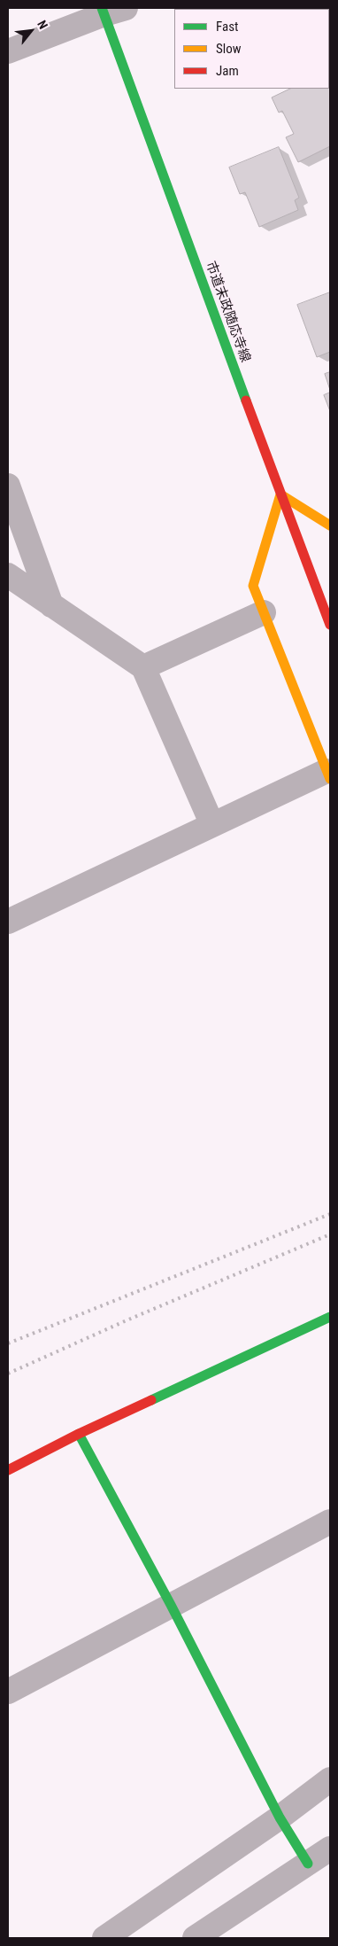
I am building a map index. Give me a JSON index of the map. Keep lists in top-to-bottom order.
{
  "streets": {
    "street": ["市道末政随応寺線"]
  },
  "legend": ["Fast", "Slow", "Jam"],
  "north": "top right"
}
